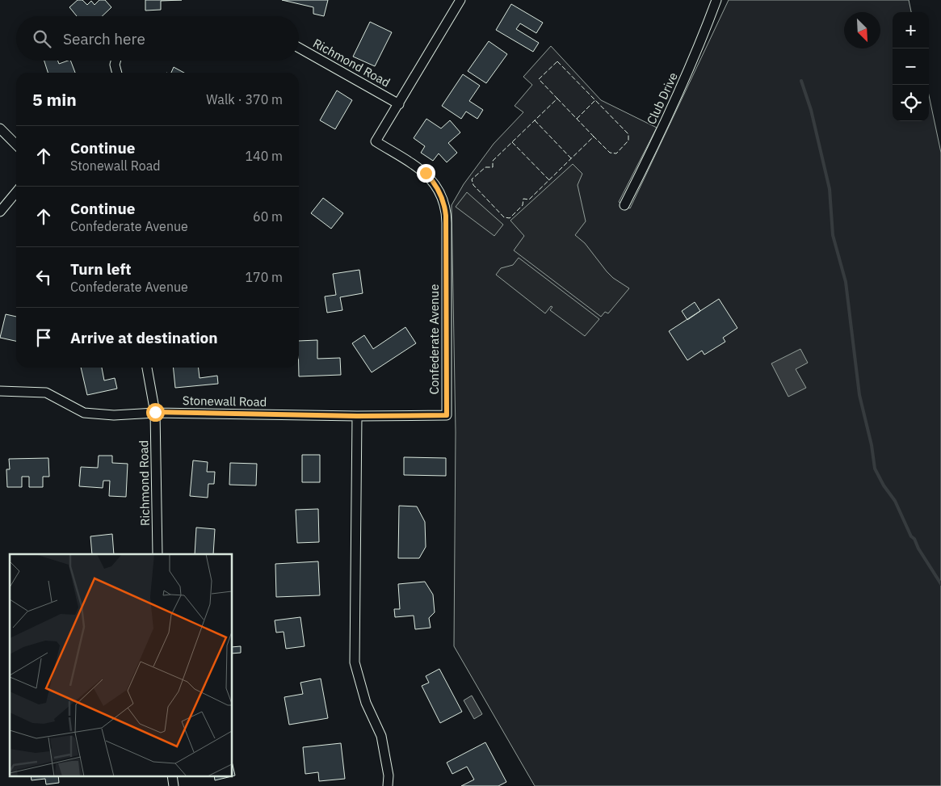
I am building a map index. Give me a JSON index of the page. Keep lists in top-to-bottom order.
{
  "streets": {
    "street": [
      "Richmond Road",
      "Club Drive",
      "Confederate Avenue",
      "Stonewall Road"
    ]
  },
  "crossings": [
    ["Richmond Road", "Confederate Avenue"],
    ["Richmond Road", "Stonewall Road"],
    ["Confederate Avenue", "Stonewall Road"]
  ],
  "north": "bottom right",
  "page": {
    "map_buttons": ["+", "−"],
    "search": "Search here",
    "heading": ["5 min", "Walk · 370 m"],
    "list": [
      ["Continue", "Stonewall Road", "140 m"],
      ["Continue", "Confederate Avenue", "60 m"],
      ["Turn left", "Confederate Avenue", "170 m"],
      "Arrive at destination"
    ]
  }
}
